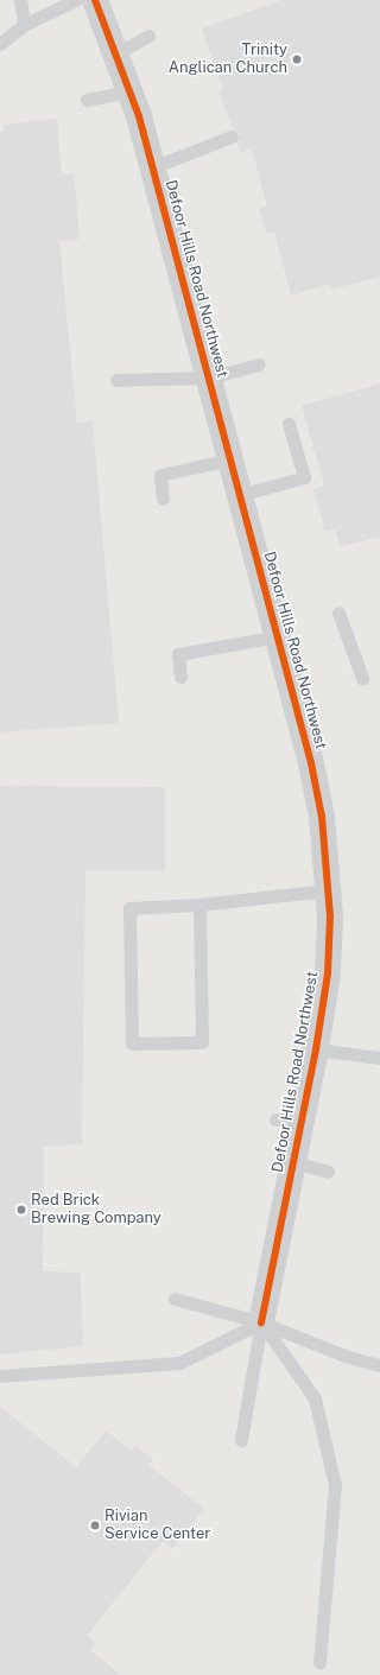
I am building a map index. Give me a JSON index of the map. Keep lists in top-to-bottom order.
{
  "streets": {
    "street": ["Defoor Hills Road Northwest"]
  },
  "places": ["Trinity Anglican Church", "Red Brick Brewing Company", "Rivian Service Center"]
}
